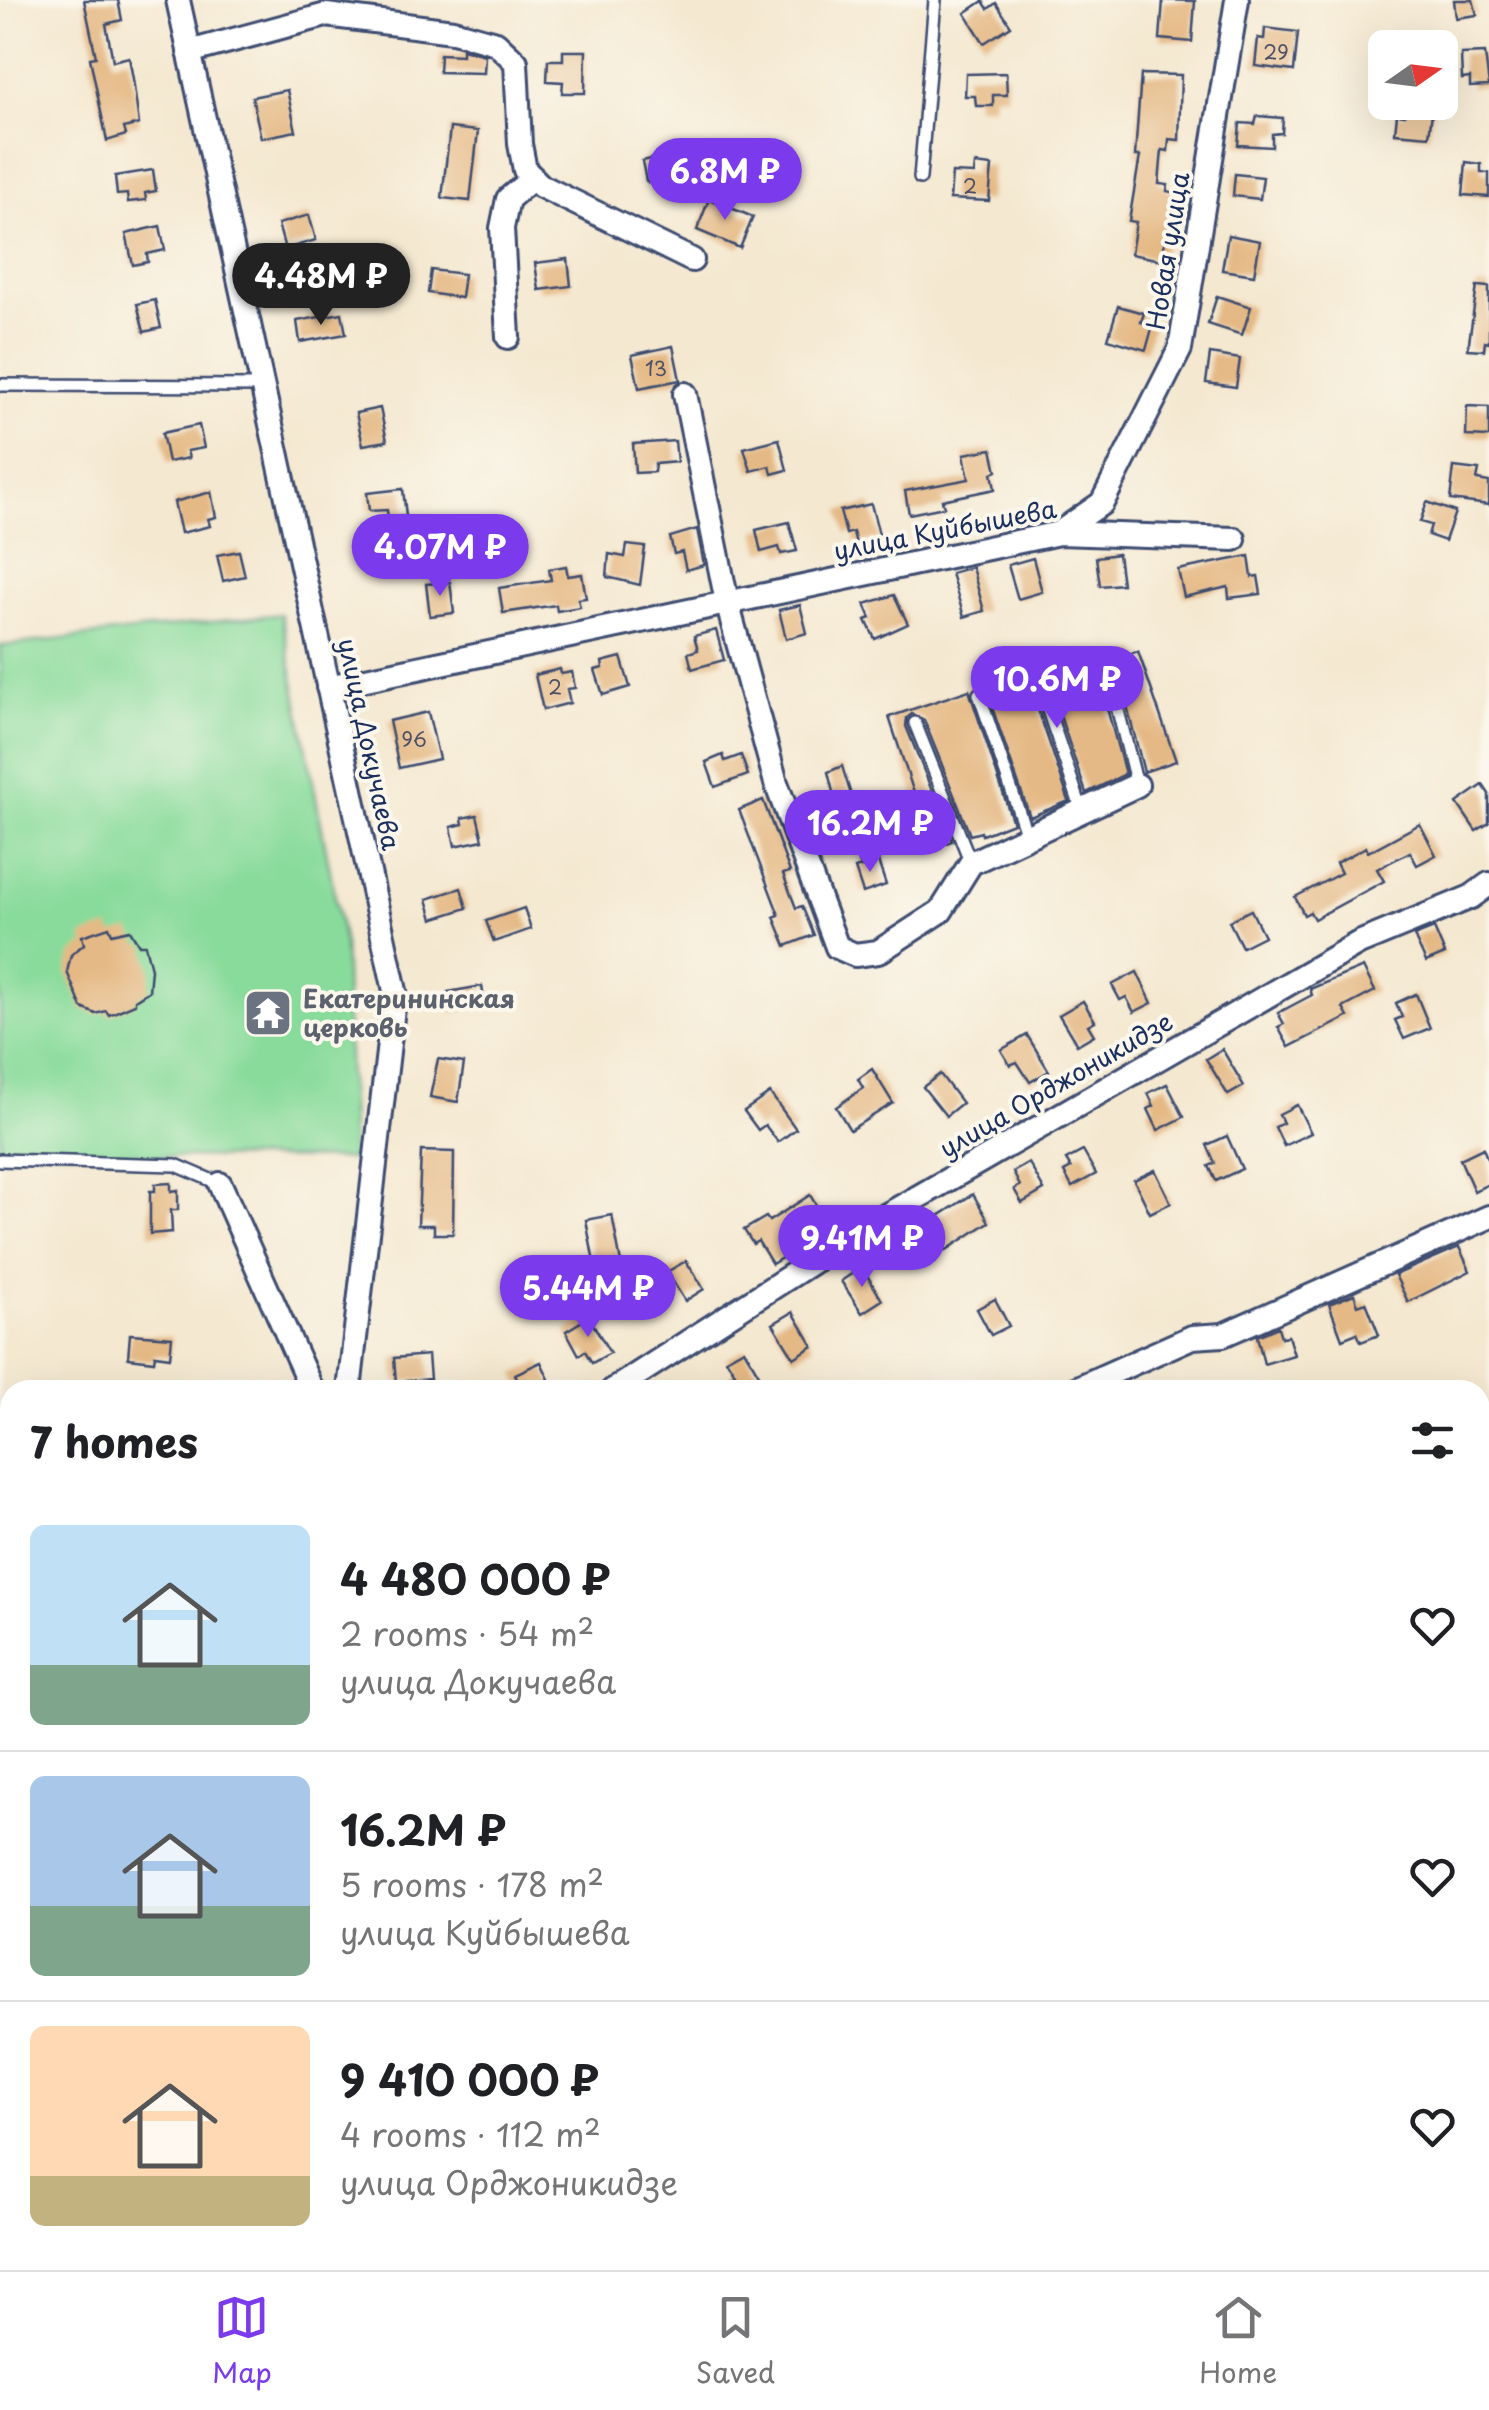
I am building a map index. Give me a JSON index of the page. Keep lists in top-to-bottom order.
{
  "streets": {
    "street": [
      "Новая улица",
      "улица Куйбышева",
      "улица Докучаева",
      "улица Орджоникидзе"
    ]
  },
  "crossings": [
    ["Новая улица", "улица Куйбышева"],
    ["улица Куйбышева", "улица Докучаева"]
  ],
  "places": {
    "temple": ["Екатерининская церковь"]
  },
  "house_numbers": [
    "29",
    "2",
    "13",
    "2",
    "96"
  ],
  "north": "right",
  "page": {
    "price": [
      "6.8M ₽",
      "4.48M ₽",
      "4.07M ₽",
      "10.6M ₽",
      "16.2M ₽",
      "9.41M ₽",
      "5.44M ₽"
    ],
    "heading": "7 homes",
    "list": [
      {
        "name": "4 480 000 ₽",
        "note": "2 rooms · 54 m² · улица Докучаева"
      },
      {
        "name": "16.2M ₽",
        "note": "5 rooms · 178 m² · улица Куйбышева"
      },
      {
        "name": "9 410 000 ₽",
        "note": "4 rooms · 112 m² · улица Орджоникидзе"
      }
    ],
    "tabs": ["Map", "Saved", "Home"]
  }
}
